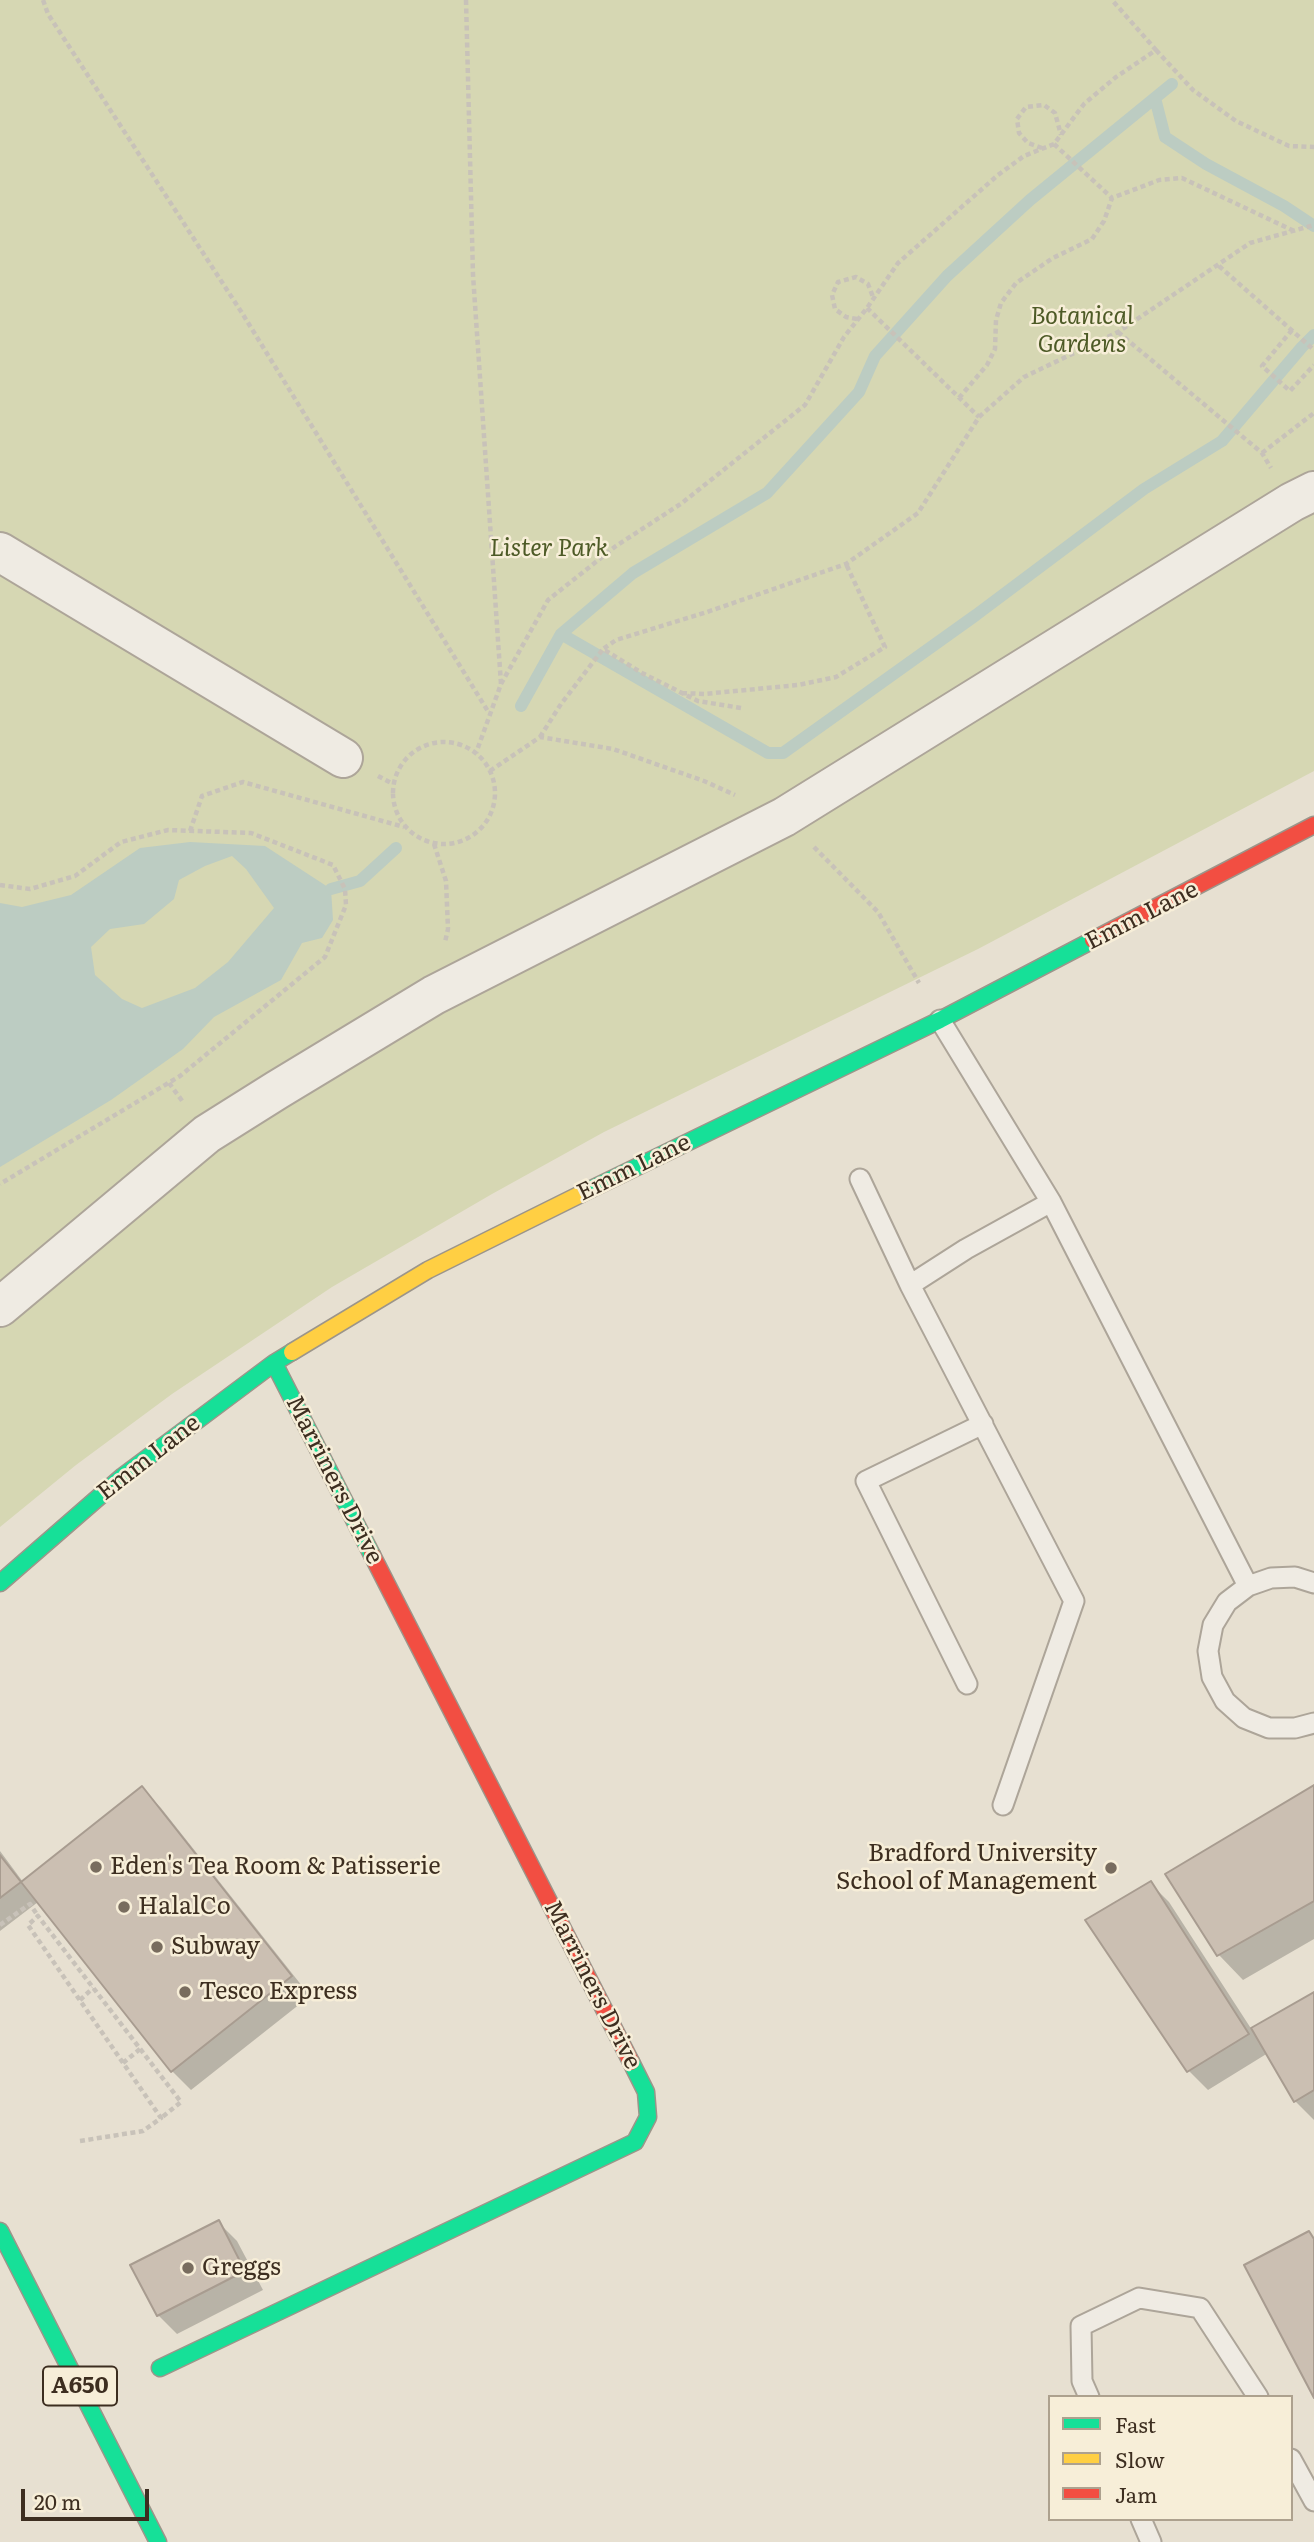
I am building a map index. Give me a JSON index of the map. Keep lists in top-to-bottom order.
{
  "streets": {
    "main road": ["Emm Lane", "Marriners Drive", "A650"]
  },
  "crossings": [
    ["Emm Lane", "Marriners Drive"]
  ],
  "parks": ["Botanical Gardens", "Lister Park"],
  "places": [
    "Eden's Tea Room & Patisserie",
    "Bradford University School of Management",
    "HalalCo",
    "Subway",
    "Tesco Express",
    "Greggs"
  ],
  "legend": ["Fast", "Slow", "Jam"],
  "scale_bar": "20 m"
}
